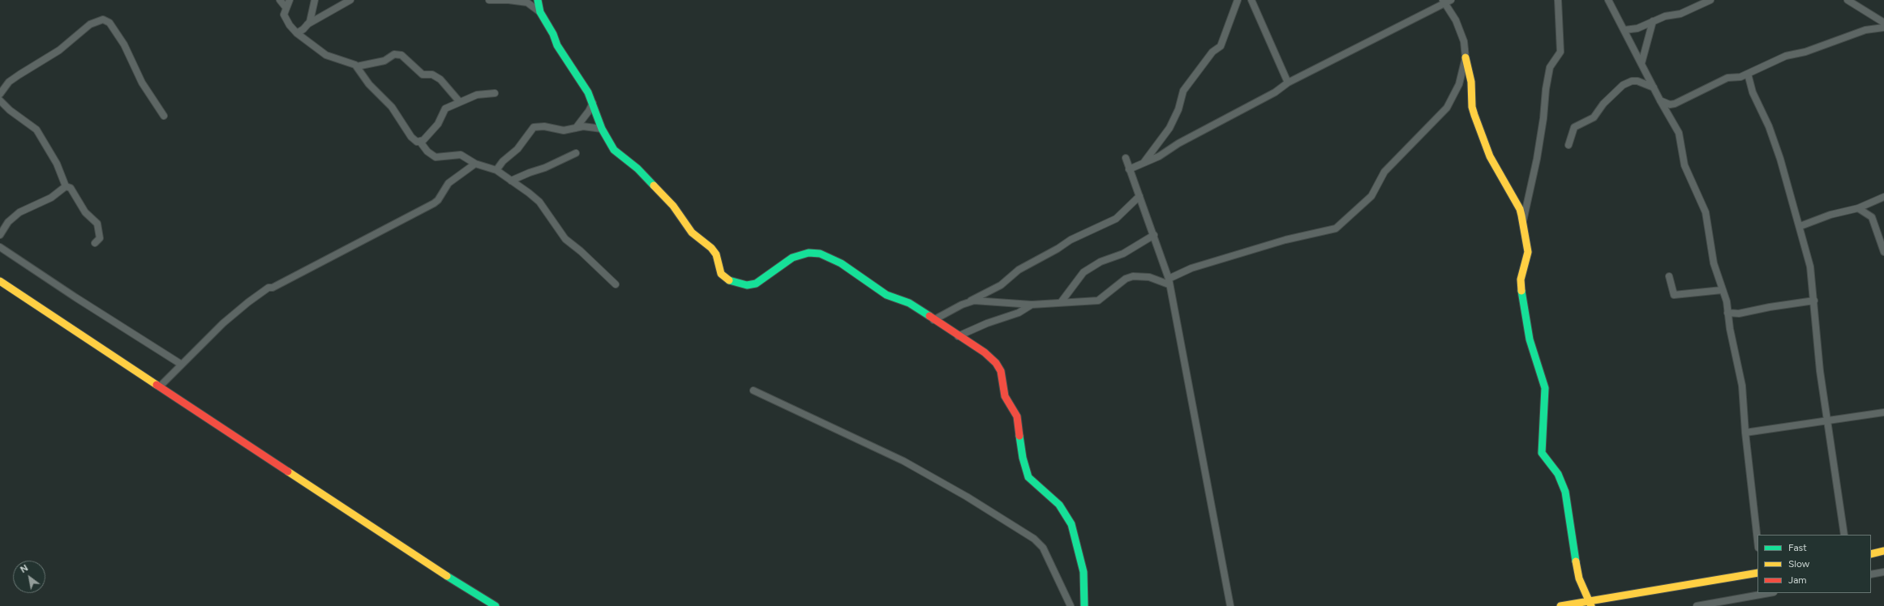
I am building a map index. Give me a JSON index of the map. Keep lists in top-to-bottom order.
{
  "legend": ["Fast", "Slow", "Jam"],
  "north": "top left"
}
